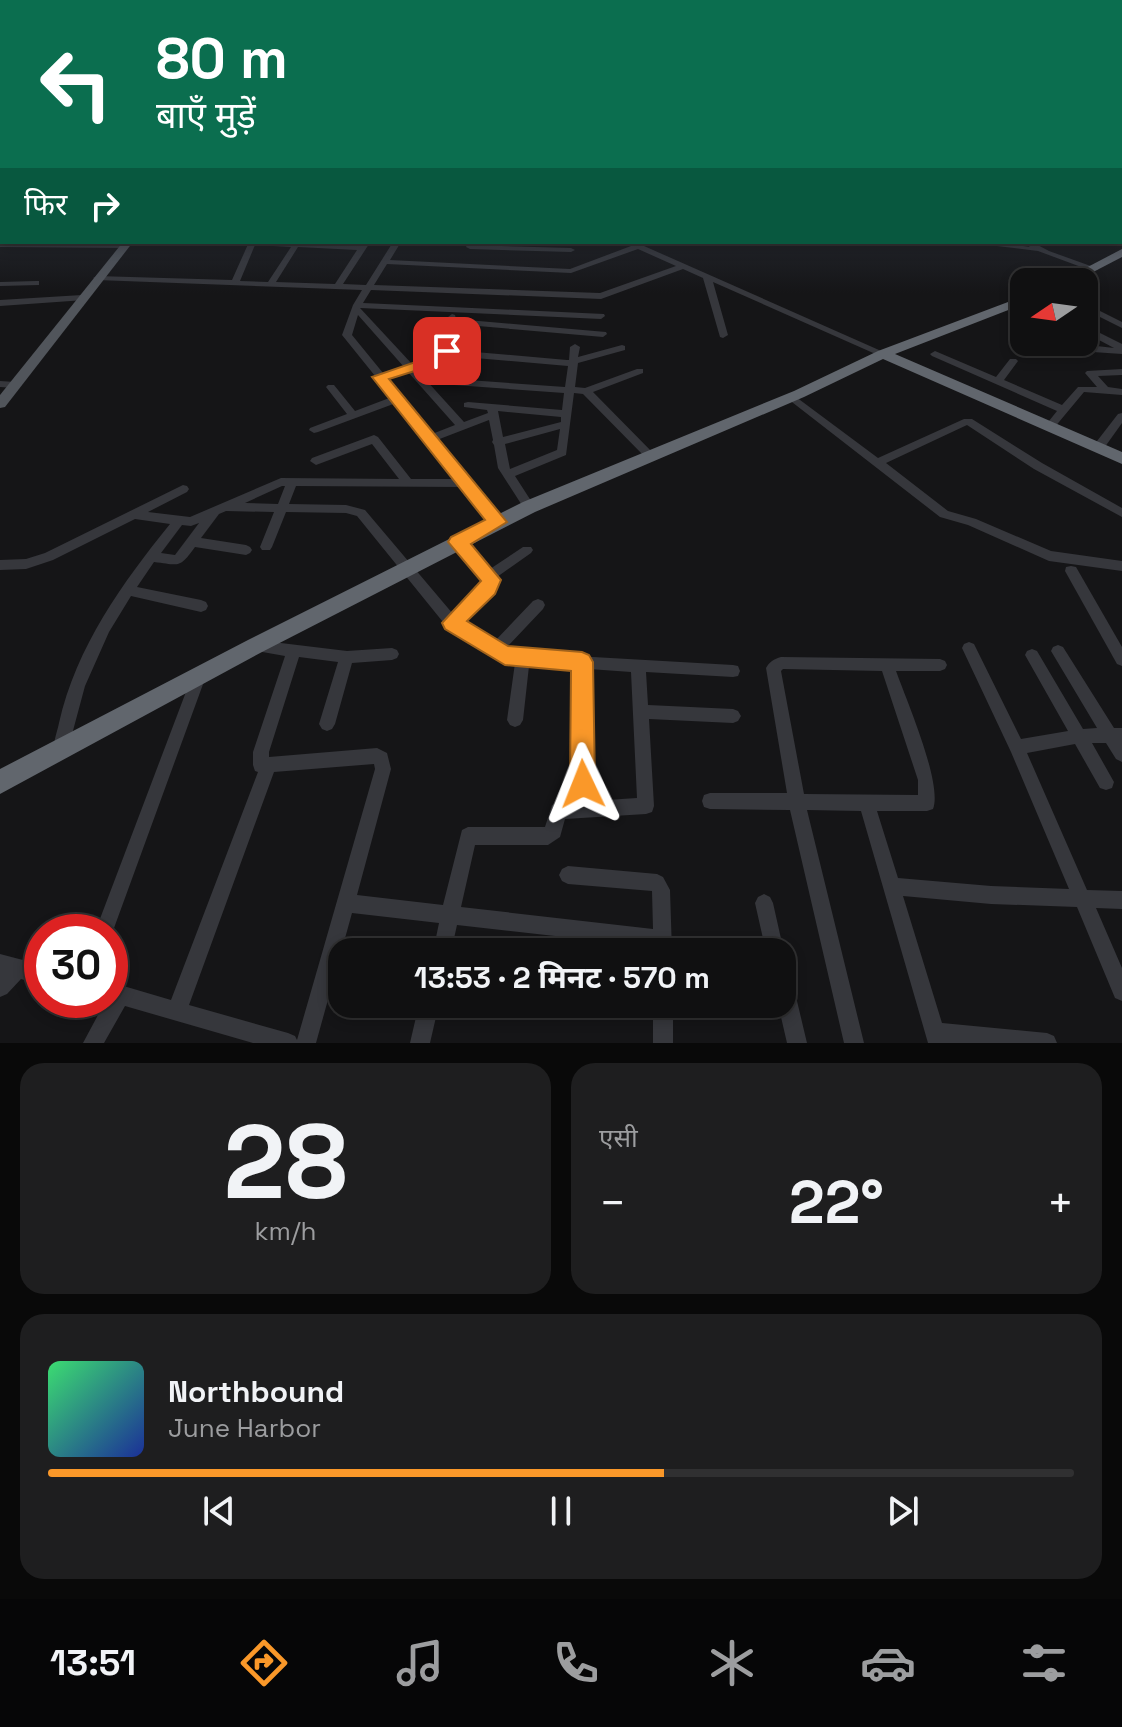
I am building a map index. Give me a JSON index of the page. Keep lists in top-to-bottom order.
{
  "north": "left",
  "page": {
    "turn": ["80 m", "बाएँ मुड़ें"],
    "then": "फिर",
    "limit": "30",
    "trip": "13:53 · 2 मिनट · 570 m",
    "tile": [
      ["28", "km/h"],
      "एसी"
    ],
    "heat": ["−", "22°", "+"],
    "song": ["Northbound", "June Harbor"],
    "tabs": "13:51"
  }
}
